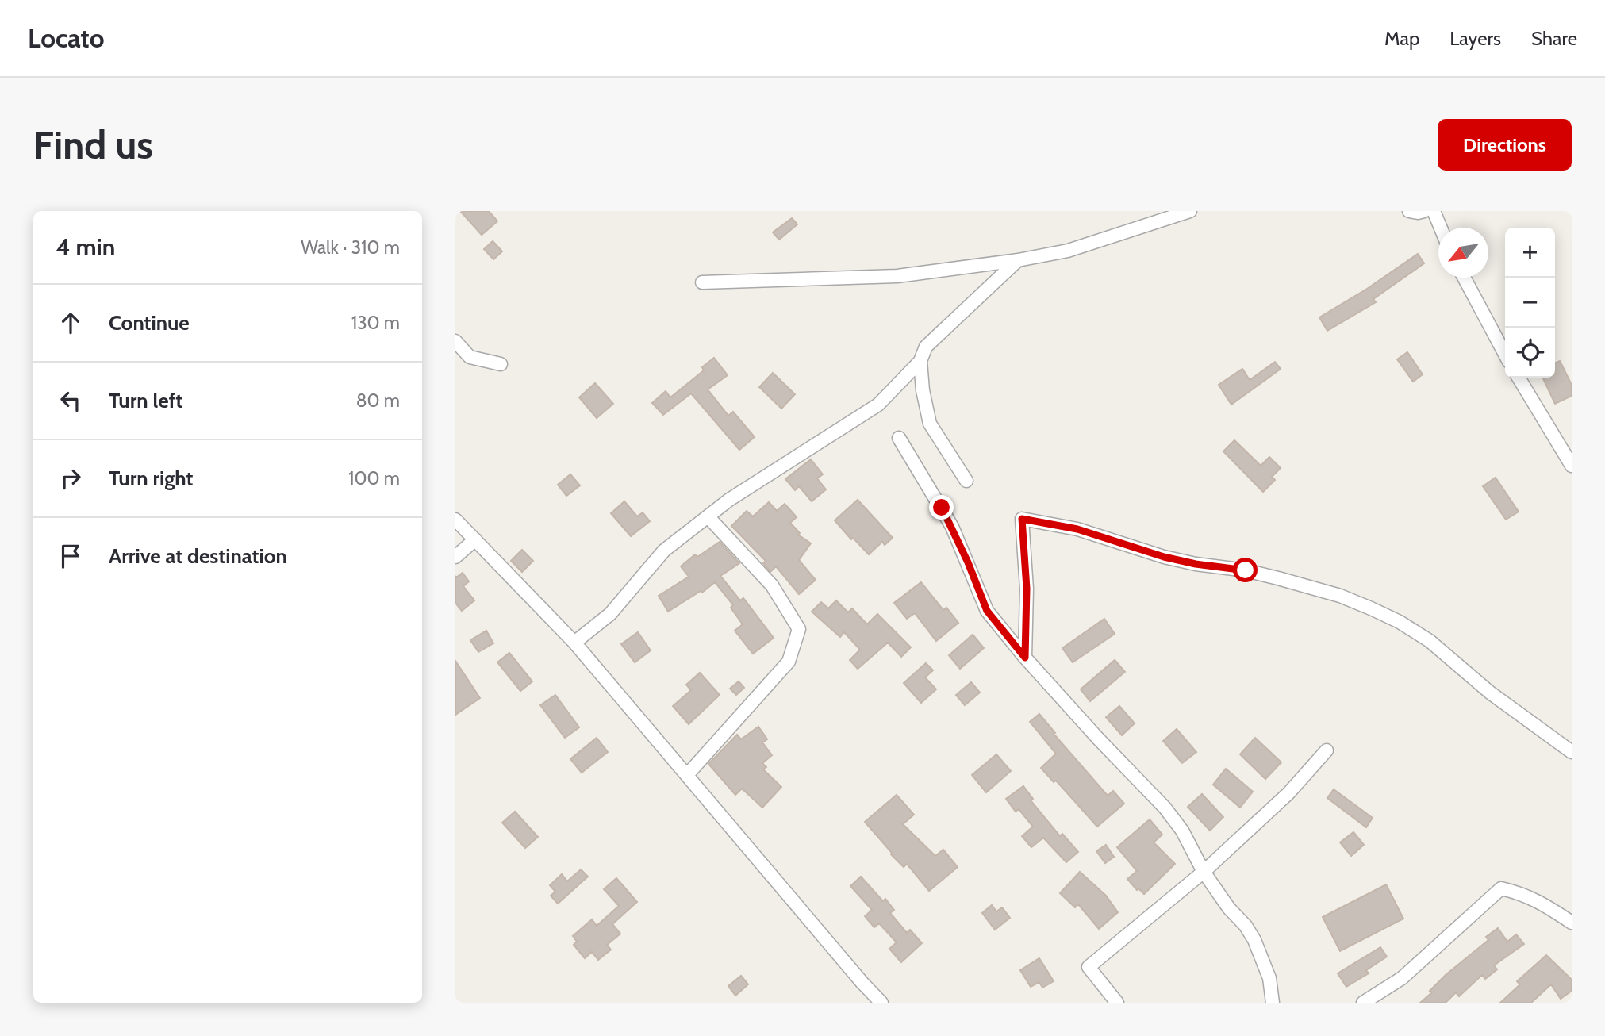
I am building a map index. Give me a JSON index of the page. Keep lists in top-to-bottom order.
{
  "north": "bottom left",
  "page": {
    "header": "Locato",
    "nav": ["Map", "Layers", "Share"],
    "buttons": "Directions",
    "title": "Find us",
    "heading": ["4 min", "Walk · 310 m"],
    "map_buttons": ["+", "−"],
    "list": [
      ["Continue", "130 m"],
      ["Turn left", "80 m"],
      ["Turn right", "100 m"],
      "Arrive at destination"
    ]
  }
}
